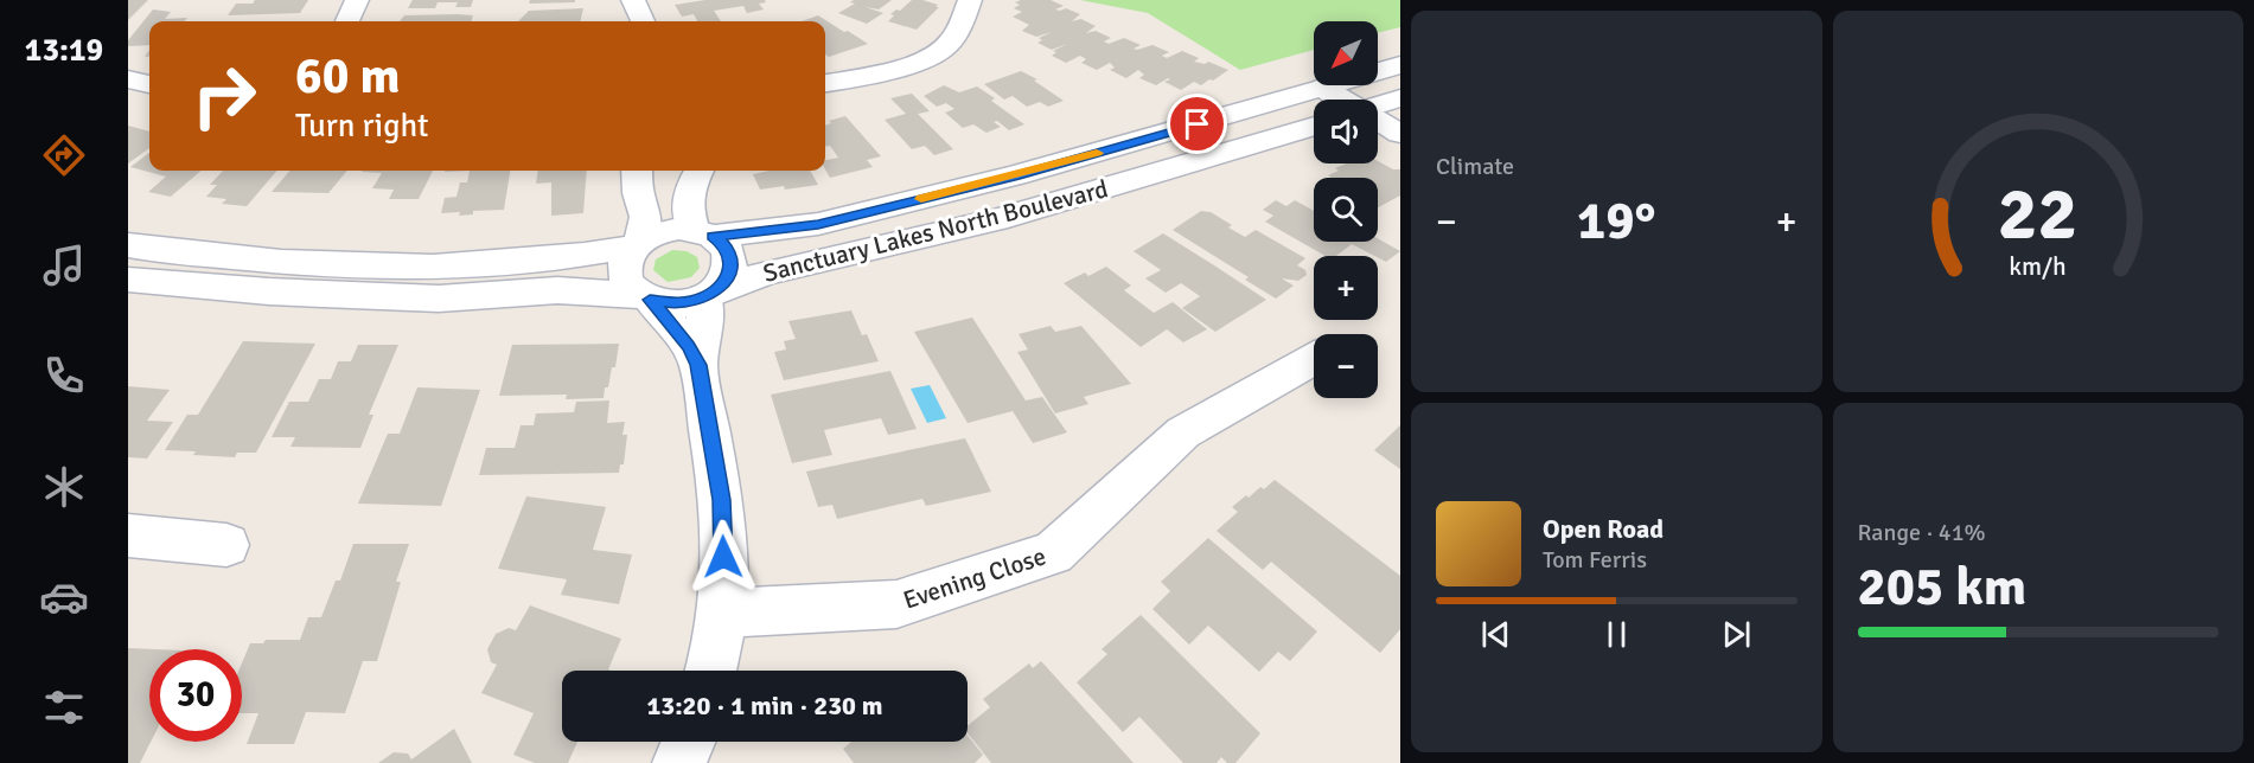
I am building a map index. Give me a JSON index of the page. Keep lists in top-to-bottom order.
{
  "streets": {
    "street": ["Sanctuary Lakes North Boulevard", "Evening Close"]
  },
  "north": "bottom left",
  "page": {
    "tabs": "13:19",
    "tile": [
      "Climate",
      ["Range · 41%", "205 km"]
    ],
    "map_buttons": ["+", "−"],
    "turn": ["60 m", "Turn right"],
    "heat": ["−", "19°", "+"],
    "song": ["Open Road", "Tom Ferris"],
    "limit": "30",
    "trip": "13:20 · 1 min · 230 m",
    "gauge": ["22", "km/h"]
  }
}
